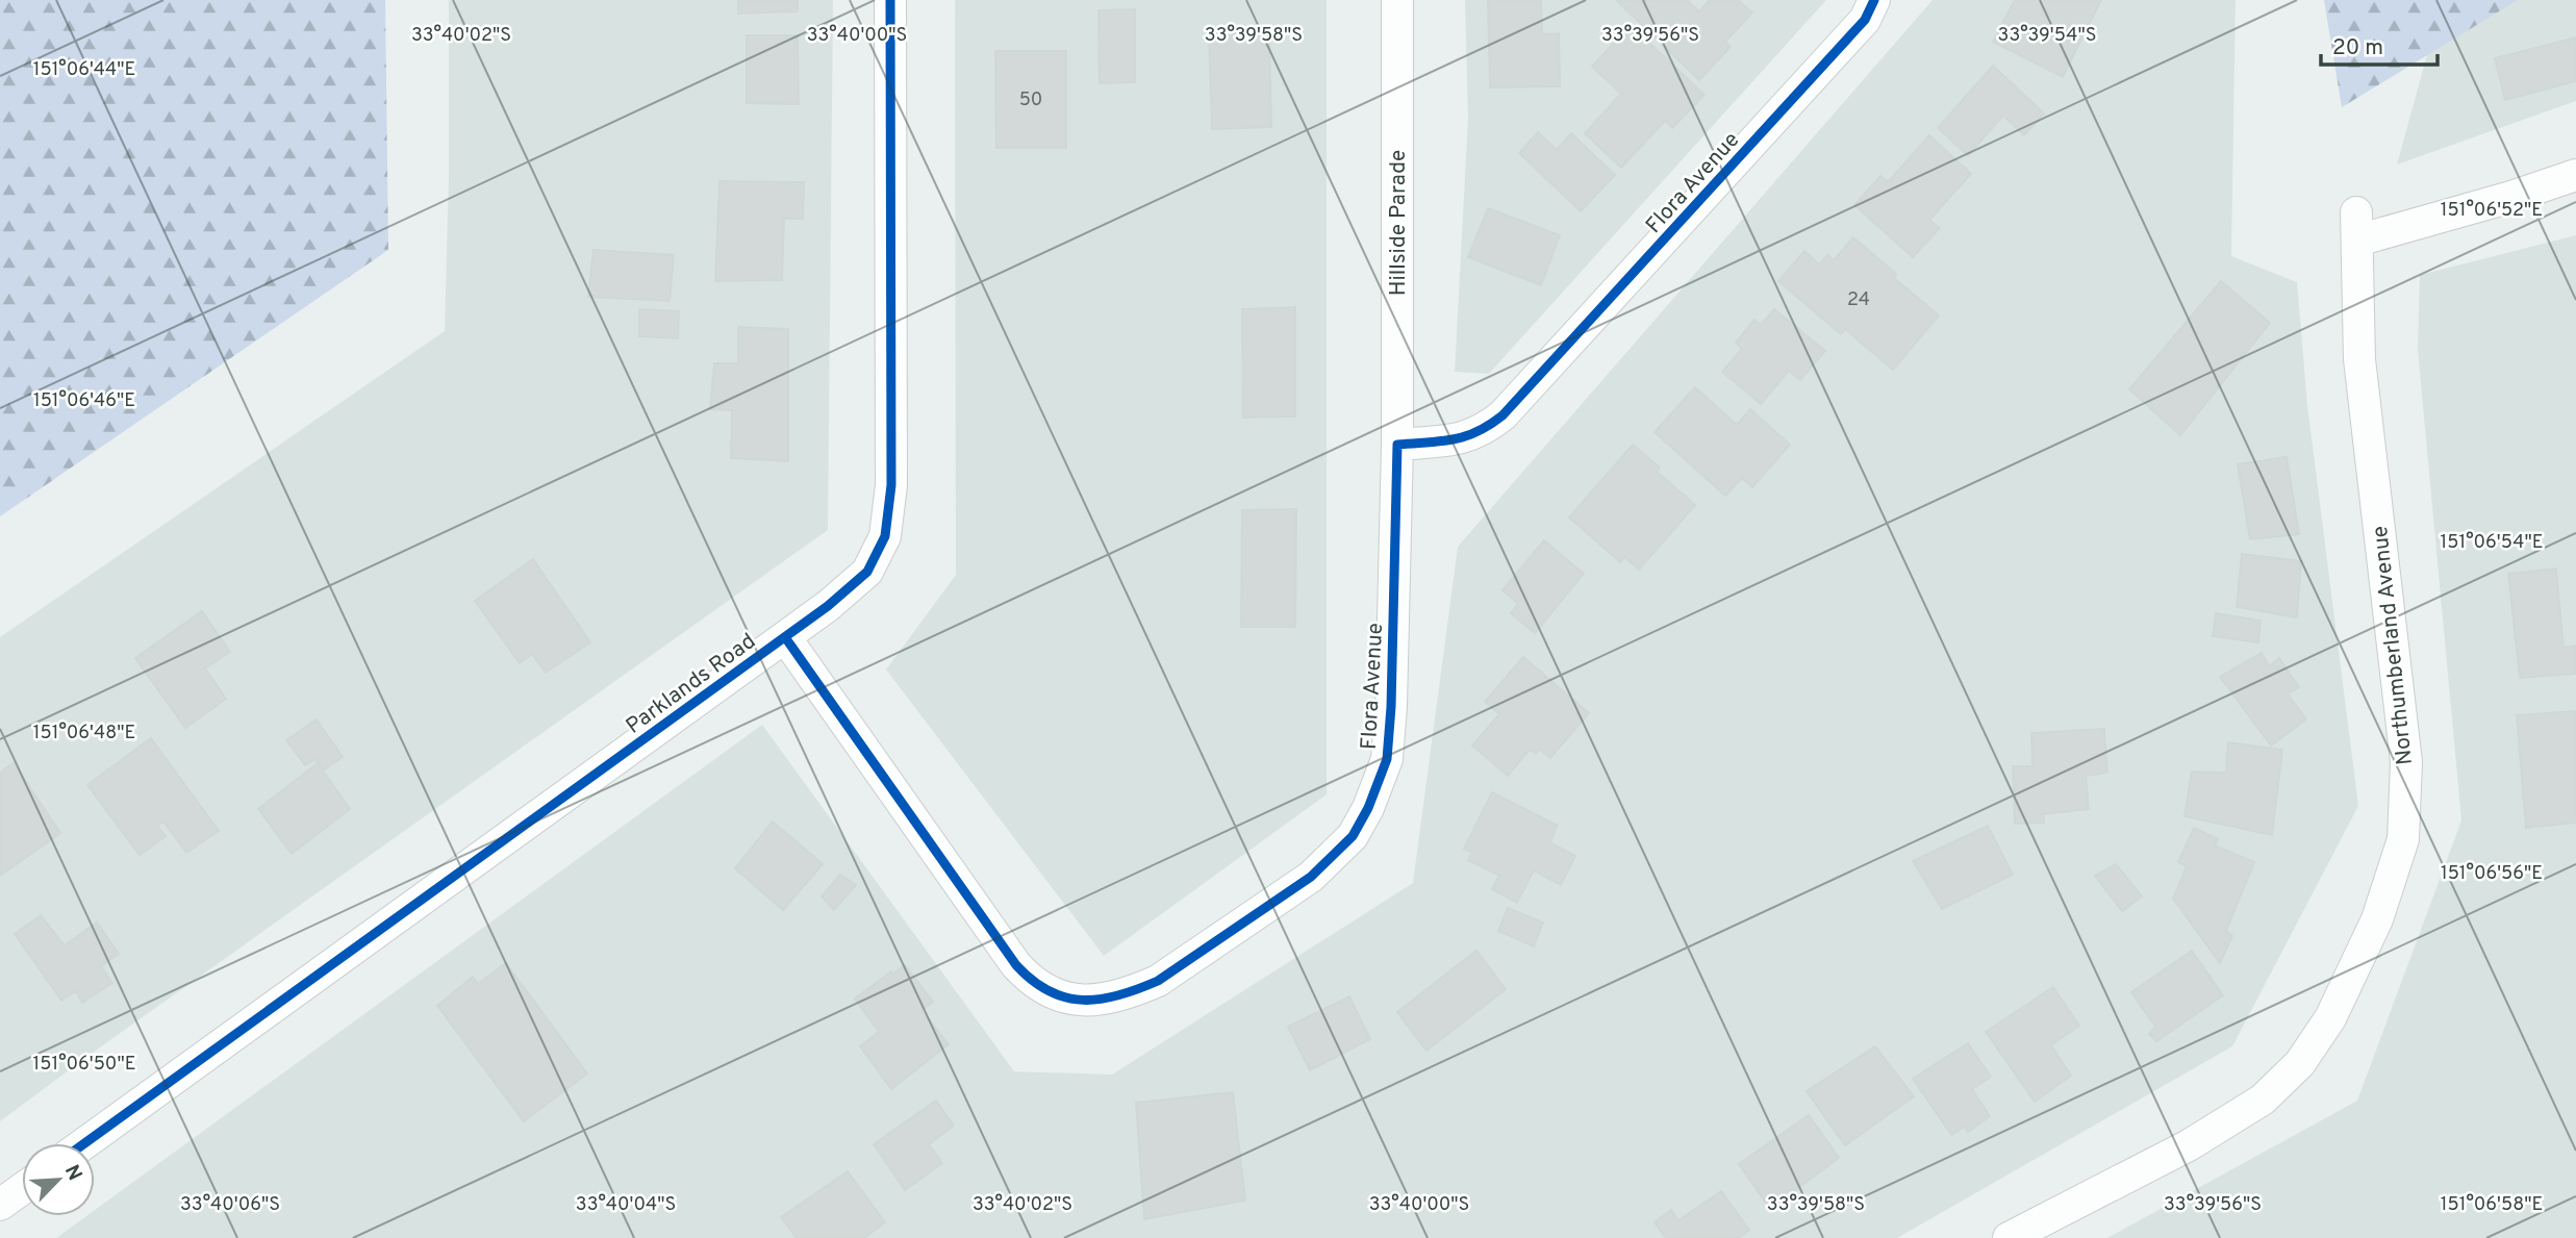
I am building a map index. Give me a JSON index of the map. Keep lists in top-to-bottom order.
{
  "streets": {
    "street": [
      "Flora Avenue",
      "Hillside Parade",
      "Northumberland Avenue",
      "Parklands Road"
    ]
  },
  "crossings": [
    ["Flora Avenue", "Hillside Parade"],
    ["Flora Avenue", "Parklands Road"]
  ],
  "house_numbers": ["50", "24"],
  "scale_bar": "20 m",
  "north": "top right",
  "coordinates": [
    "33°40'02\"S",
    "33°40'00\"S",
    "33°39'58\"S",
    "33°39'56\"S",
    "33°39'54\"S",
    "151°06'44\"E",
    "151°06'52\"E",
    "151°06'46\"E",
    "151°06'54\"E",
    "151°06'48\"E",
    "151°06'56\"E",
    "151°06'50\"E",
    "33°40'06\"S",
    "33°40'04\"S",
    "151°06'58\"E"
  ]
}
